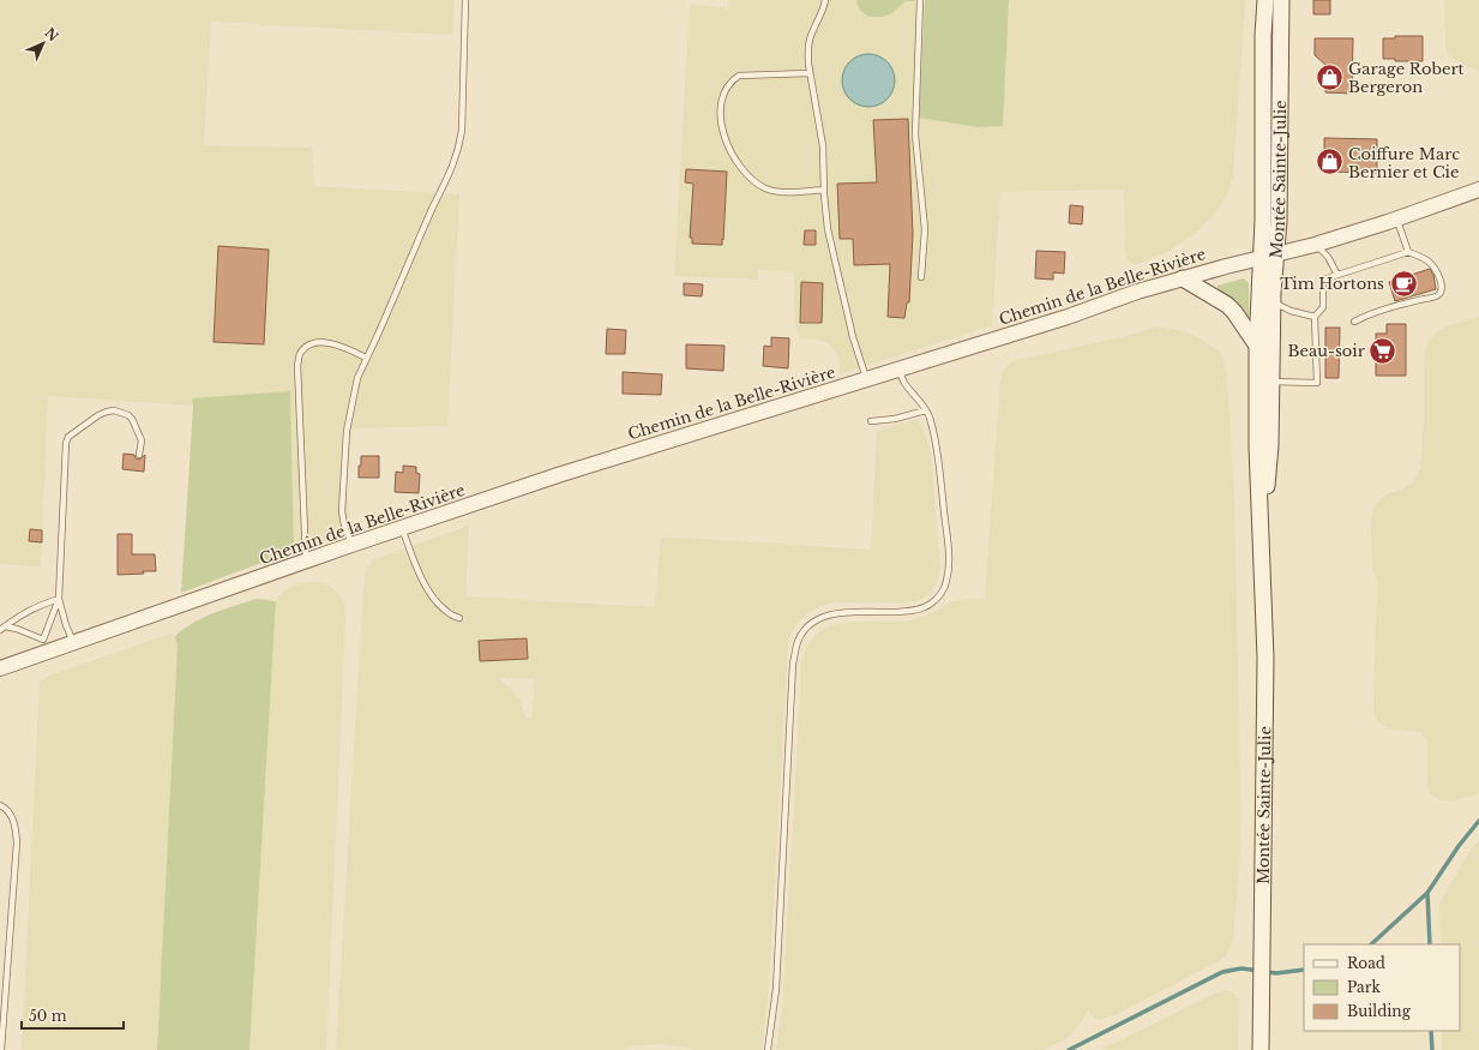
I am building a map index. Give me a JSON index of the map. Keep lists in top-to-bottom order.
{
  "streets": {
    "main road": ["Montée Sainte-Julie"],
    "street": ["Chemin de la Belle-Rivière"]
  },
  "crossings": [
    ["Montée Sainte-Julie", "Chemin de la Belle-Rivière"]
  ],
  "places": {
    "shop": ["Garage Robert Bergeron", "Coiffure Marc Bernier et Cie"],
    "cafe": ["Tim Hortons"],
    "supermarket": ["Beau-soir"]
  },
  "legend": ["Road", "Park", "Building"],
  "scale_bar": "50 m",
  "north": "top right"
}
